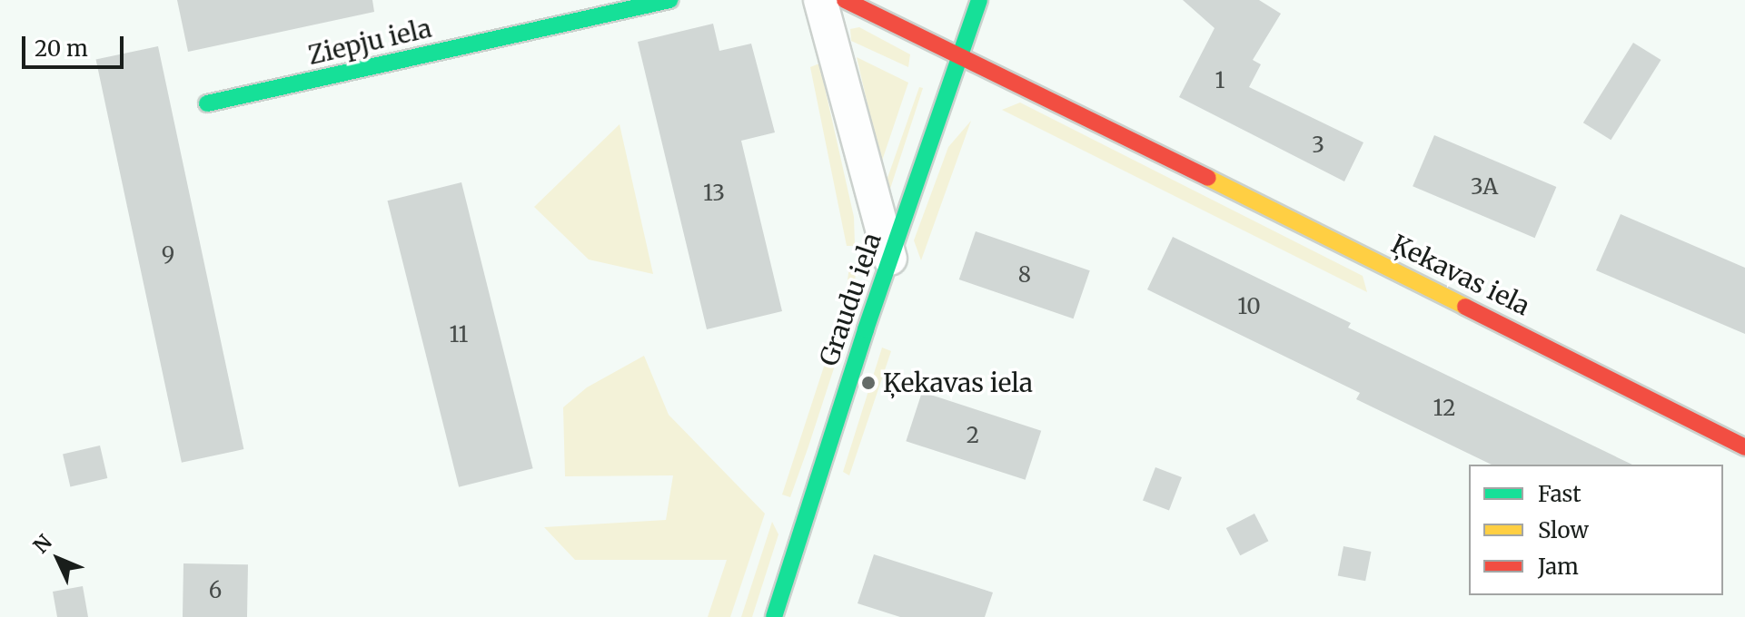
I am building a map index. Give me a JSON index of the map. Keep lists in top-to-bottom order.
{
  "streets": {
    "street": ["Ziepju iela", "Ķekavas iela", "Graudu iela"]
  },
  "crossings": [
    ["Ķekavas iela", "Graudu iela"]
  ],
  "places": ["Ķekavas iela"],
  "house_numbers": [
    "1",
    "3",
    "3A",
    "13",
    "9",
    "8",
    "10",
    "11",
    "12",
    "2",
    "6"
  ],
  "legend": ["Fast", "Slow", "Jam"],
  "scale_bar": "20 m",
  "north": "top left"
}
